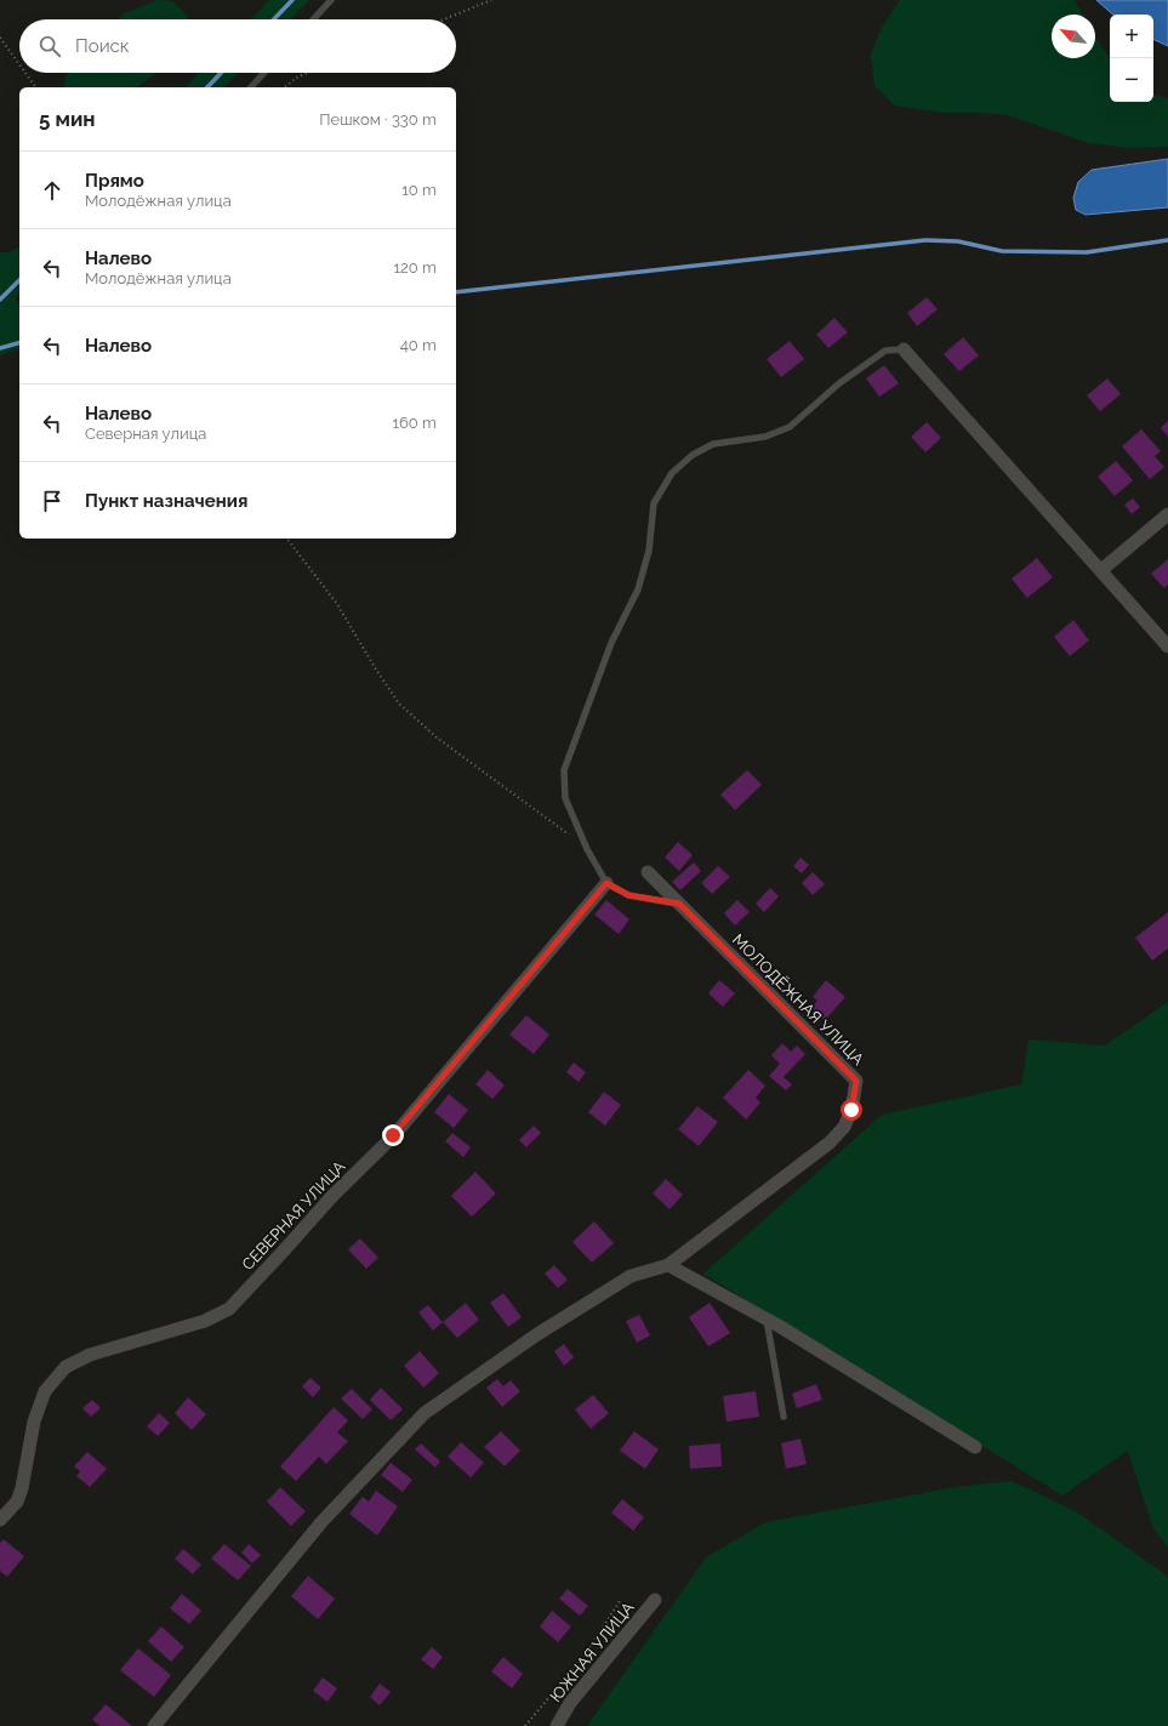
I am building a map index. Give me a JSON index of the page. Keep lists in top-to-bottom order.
{
  "streets": {
    "street": ["МОЛОДЁЖНАЯ УЛИЦА", "СЕВЕРНАЯ УЛИЦА", "ЮЖНАЯ УЛИЦА"]
  },
  "north": "top left",
  "page": {
    "map_buttons": ["+", "−"],
    "search": "Поиск",
    "heading": ["5 мин", "Пешком · 330 m"],
    "list": [
      ["Прямо", "Молодёжная улица", "10 m"],
      ["Налево", "Молодёжная улица", "120 m"],
      ["Налево", "40 m"],
      ["Налево", "Северная улица", "160 m"],
      "Пункт назначения"
    ]
  }
}
